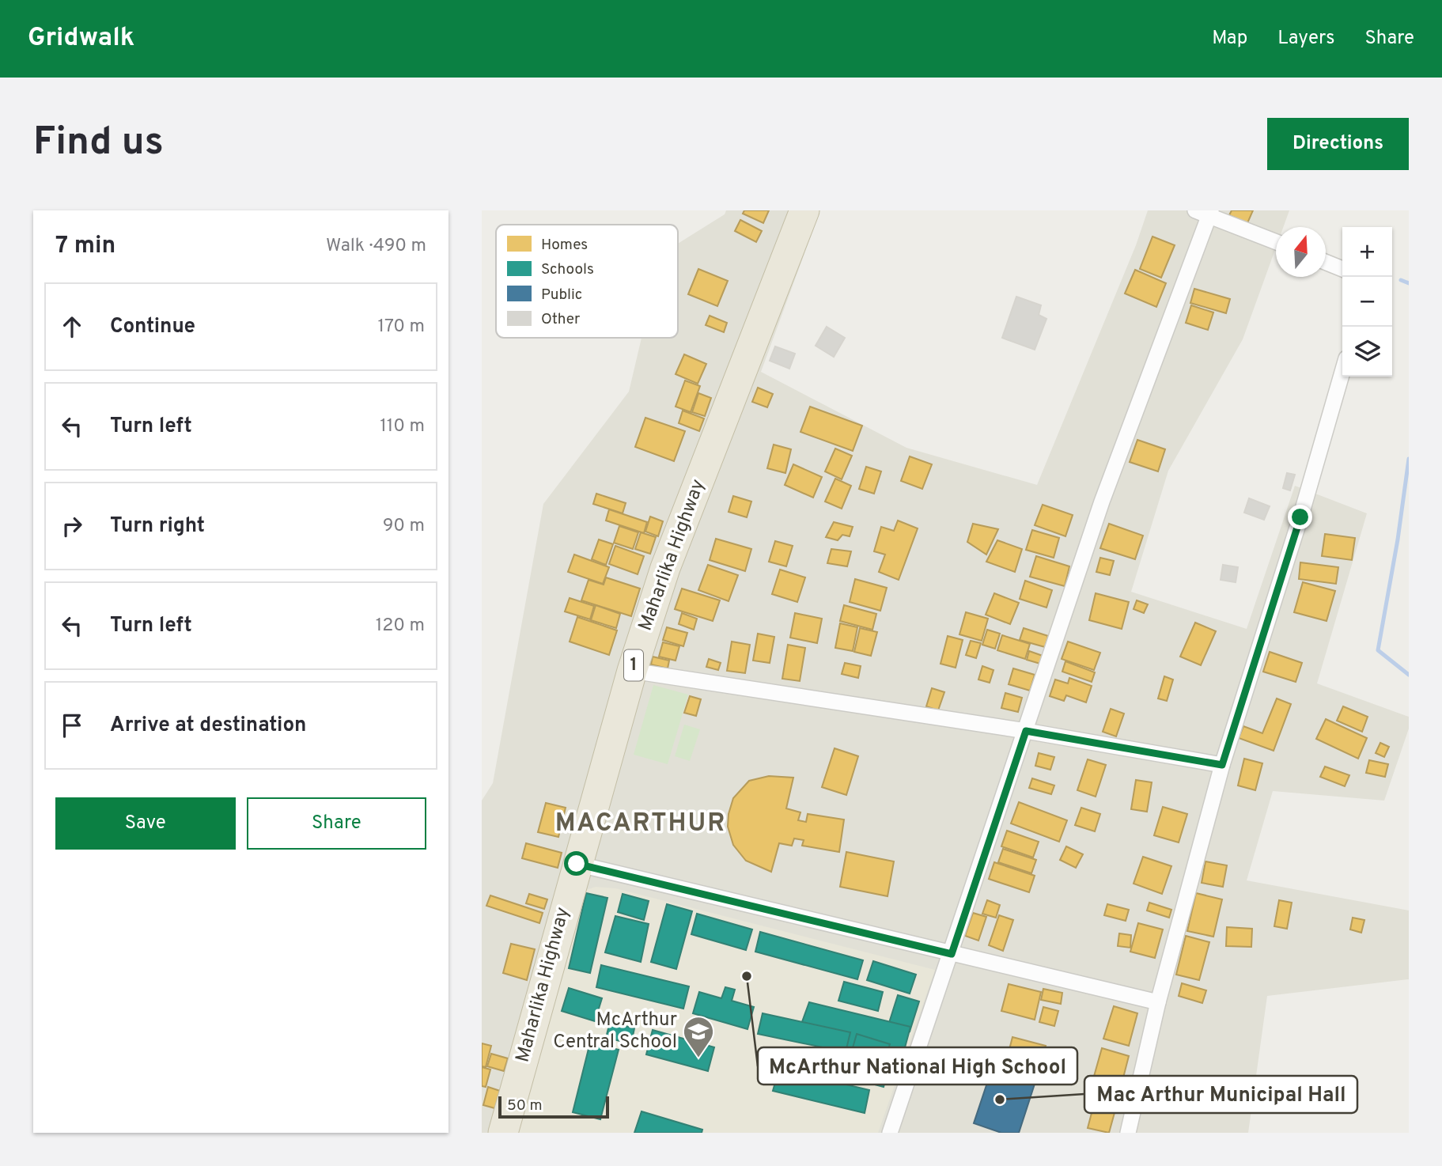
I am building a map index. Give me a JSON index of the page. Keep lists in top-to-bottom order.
{
  "streets": {
    "highway": ["Maharlika Highway", "1"]
  },
  "districts": ["MACARTHUR"],
  "places": {
    "other": ["McArthur National High School", "Mac Arthur Municipal Hall"],
    "school or university": ["McArthur Central School"]
  },
  "legend": [
    "Homes",
    "Schools",
    "Public",
    "Other"
  ],
  "scale_bar": "50 m",
  "north": "top",
  "page": {
    "header": "Gridwalk",
    "nav": ["Map", "Layers", "Share"],
    "buttons": [
      "Directions",
      ["Save", "Share"]
    ],
    "title": "Find us",
    "heading": ["7 min", "Walk · 490 m"],
    "map_buttons": ["+", "−"],
    "list": [
      ["Continue", "170 m"],
      ["Turn left", "110 m"],
      ["Turn right", "90 m"],
      ["Turn left", "120 m"],
      "Arrive at destination"
    ],
    "scale": "50 m"
  }
}
